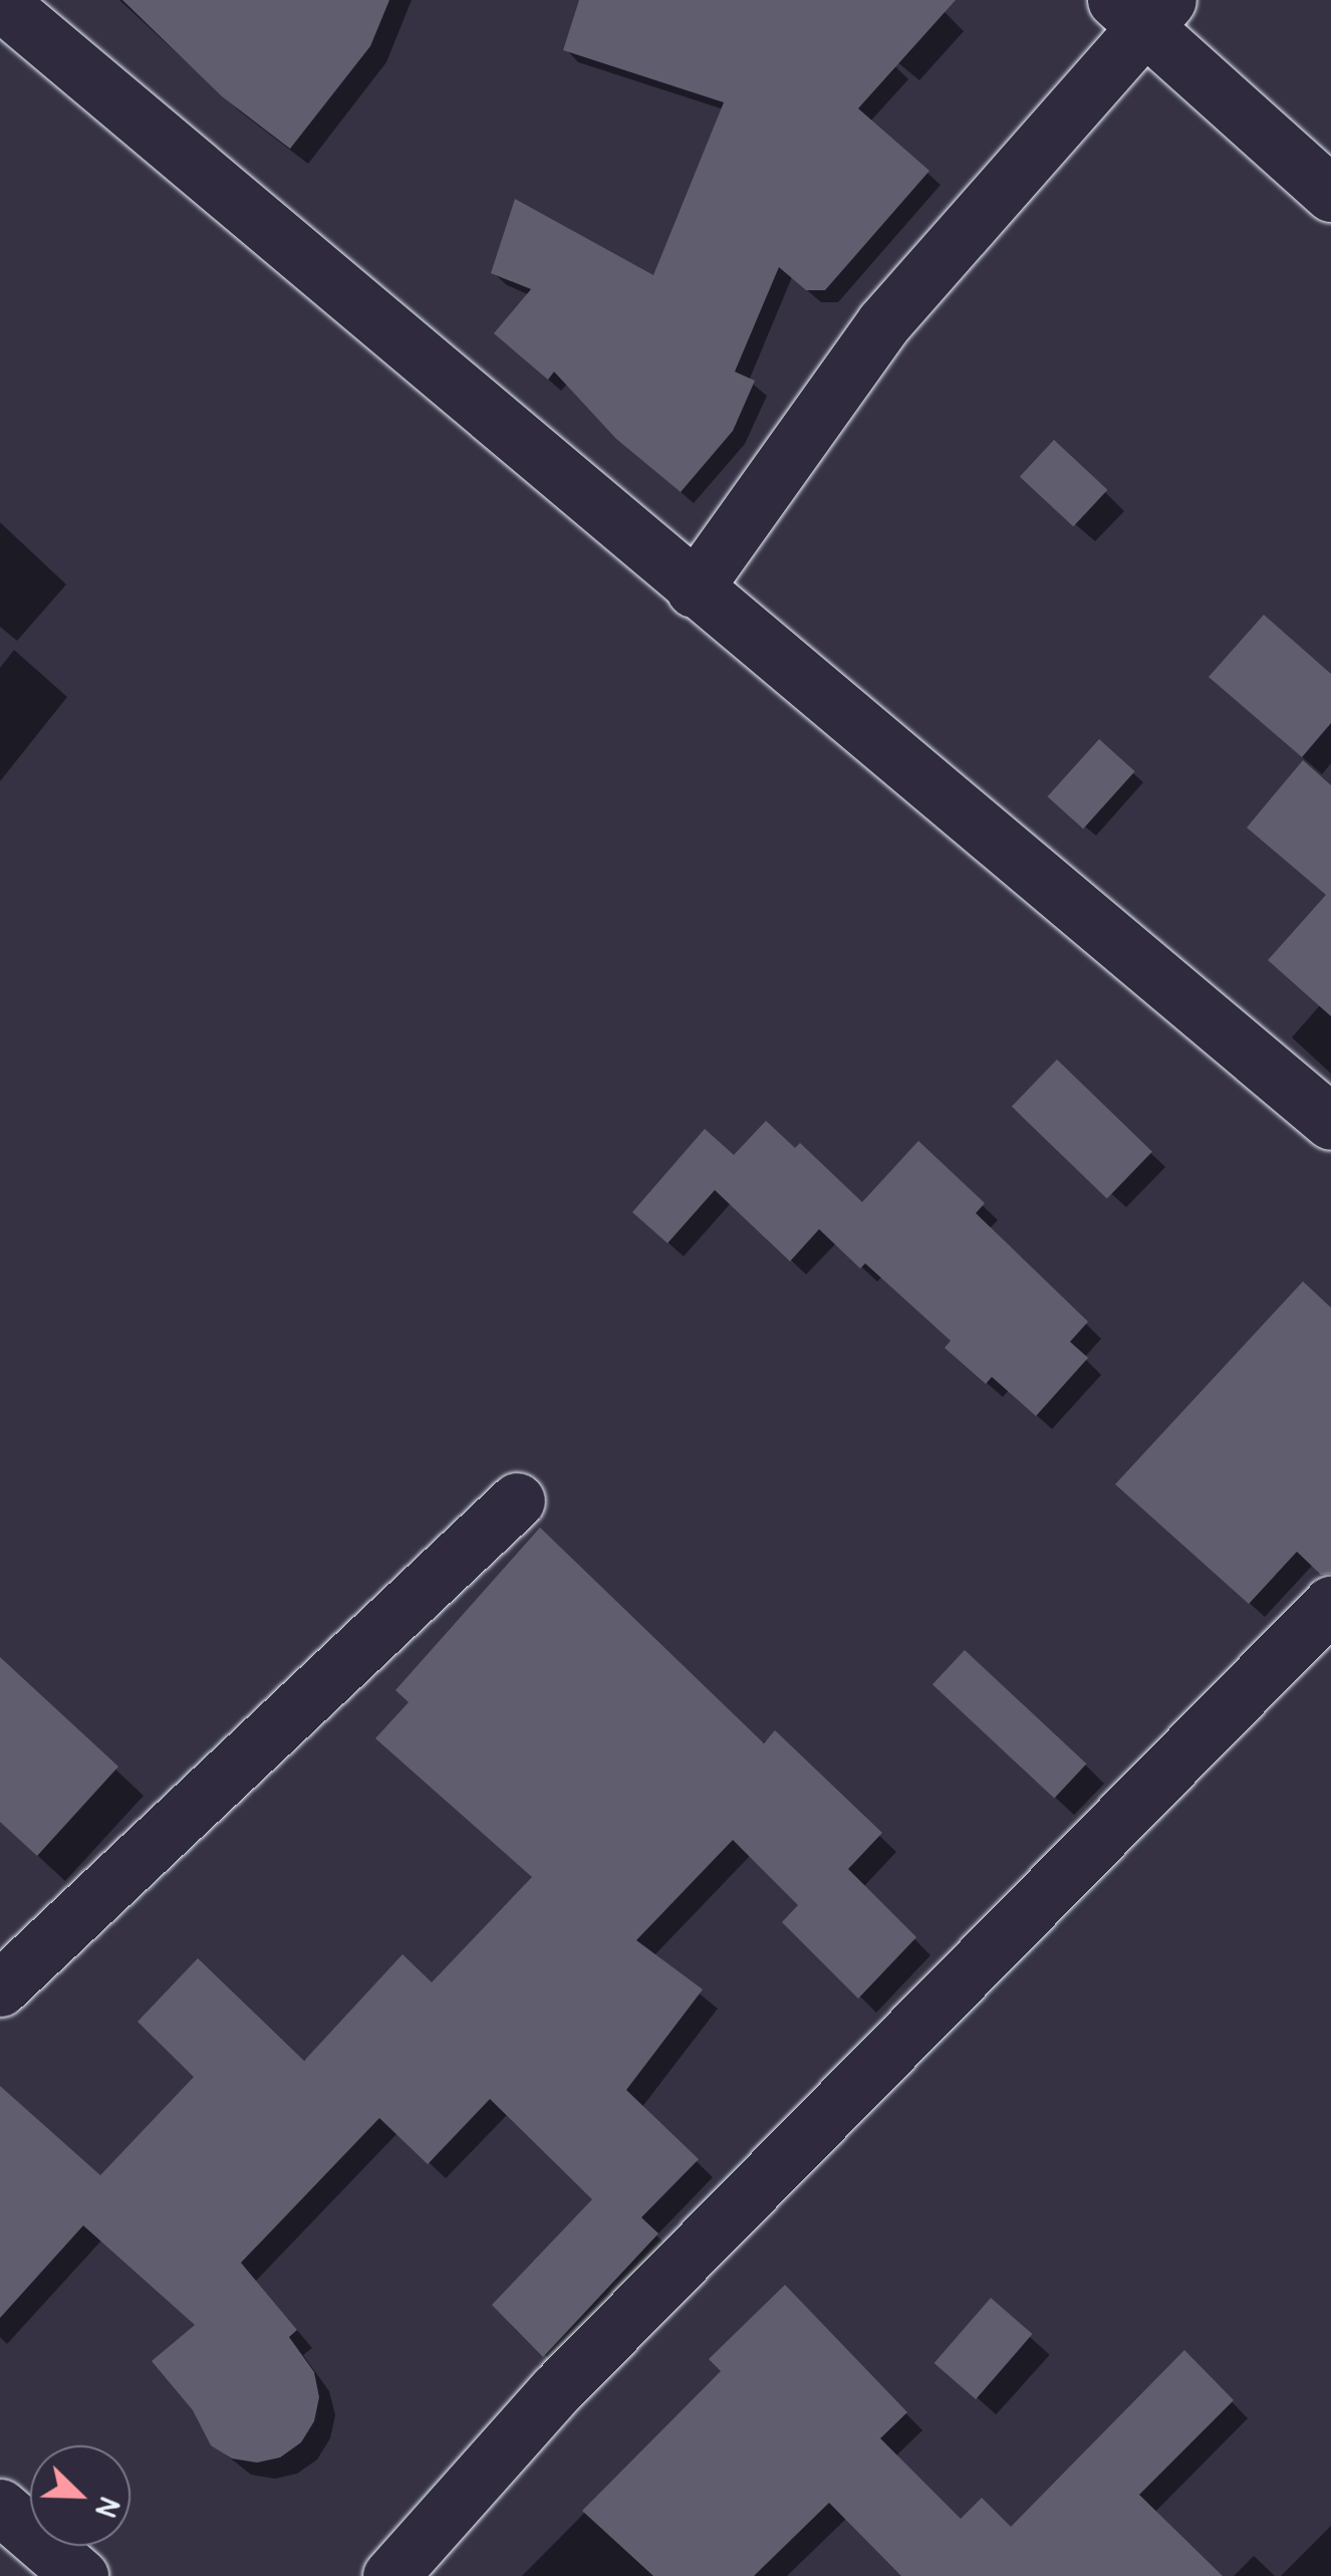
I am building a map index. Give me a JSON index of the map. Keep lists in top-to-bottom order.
{
  "north": "bottom right"
}
